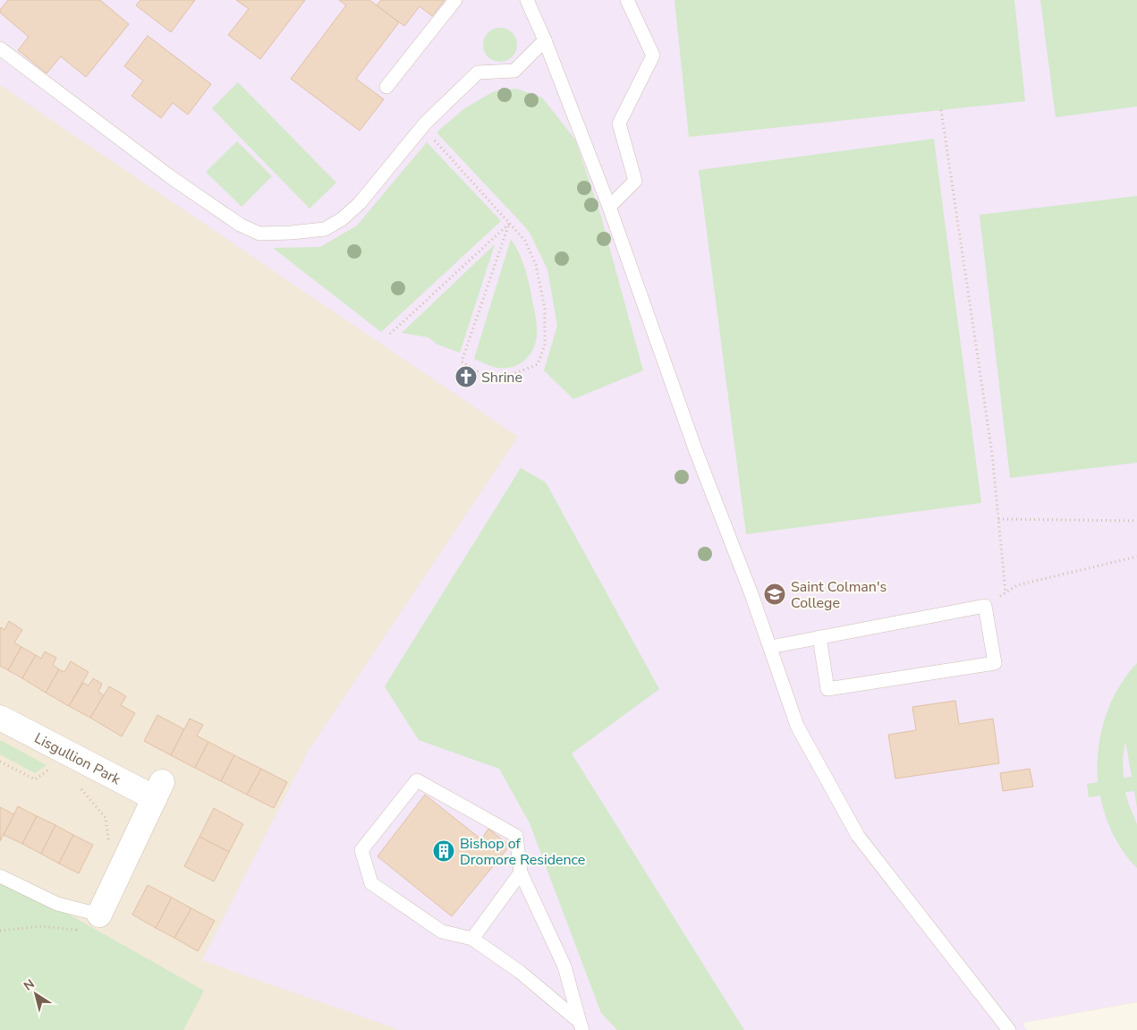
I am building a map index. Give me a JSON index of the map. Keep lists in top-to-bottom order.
{
  "streets": {
    "street": ["Lisgullion Park"]
  },
  "places": {
    "church": ["Shrine"],
    "school or university": ["Saint Colman's College"],
    "building": ["Bishop of Dromore Residence"]
  },
  "north": "top left"
}
